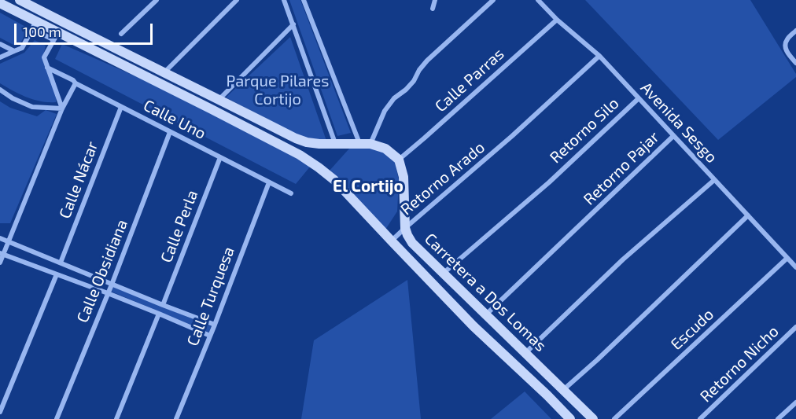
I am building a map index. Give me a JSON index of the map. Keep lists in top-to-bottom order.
{
  "streets": {
    "main road": ["Carretera a Dos Lomas"],
    "street": [
      "Calle Parras",
      "Calle Uno",
      "Avenida Sesgo",
      "Retorno Silo",
      "Retorno Pajar",
      "Retorno Arado",
      "Calle Nácar",
      "Calle Perla",
      "Calle Obsidiana",
      "Calle Turquesa",
      "Escudo",
      "Retorno Nicho"
    ]
  },
  "crossings": [
    ["Calle Parras", "Avenida Sesgo"],
    ["Calle Parras", "Carretera a Dos Lomas"],
    ["Calle Uno", "Calle Nácar"],
    ["Calle Uno", "Calle Perla"],
    ["Calle Uno", "Calle Obsidiana"],
    ["Calle Uno", "Calle Turquesa"],
    ["Avenida Sesgo", "Retorno Silo"],
    ["Avenida Sesgo", "Retorno Pajar"],
    ["Avenida Sesgo", "Retorno Arado"],
    ["Avenida Sesgo", "Escudo"],
    ["Retorno Silo", "Carretera a Dos Lomas"],
    ["Retorno Pajar", "Carretera a Dos Lomas"],
    ["Retorno Arado", "Carretera a Dos Lomas"]
  ],
  "districts": ["El Cortijo"],
  "parks": ["Parque Pilares Cortijo"],
  "scale_bar": "100 m"
}
